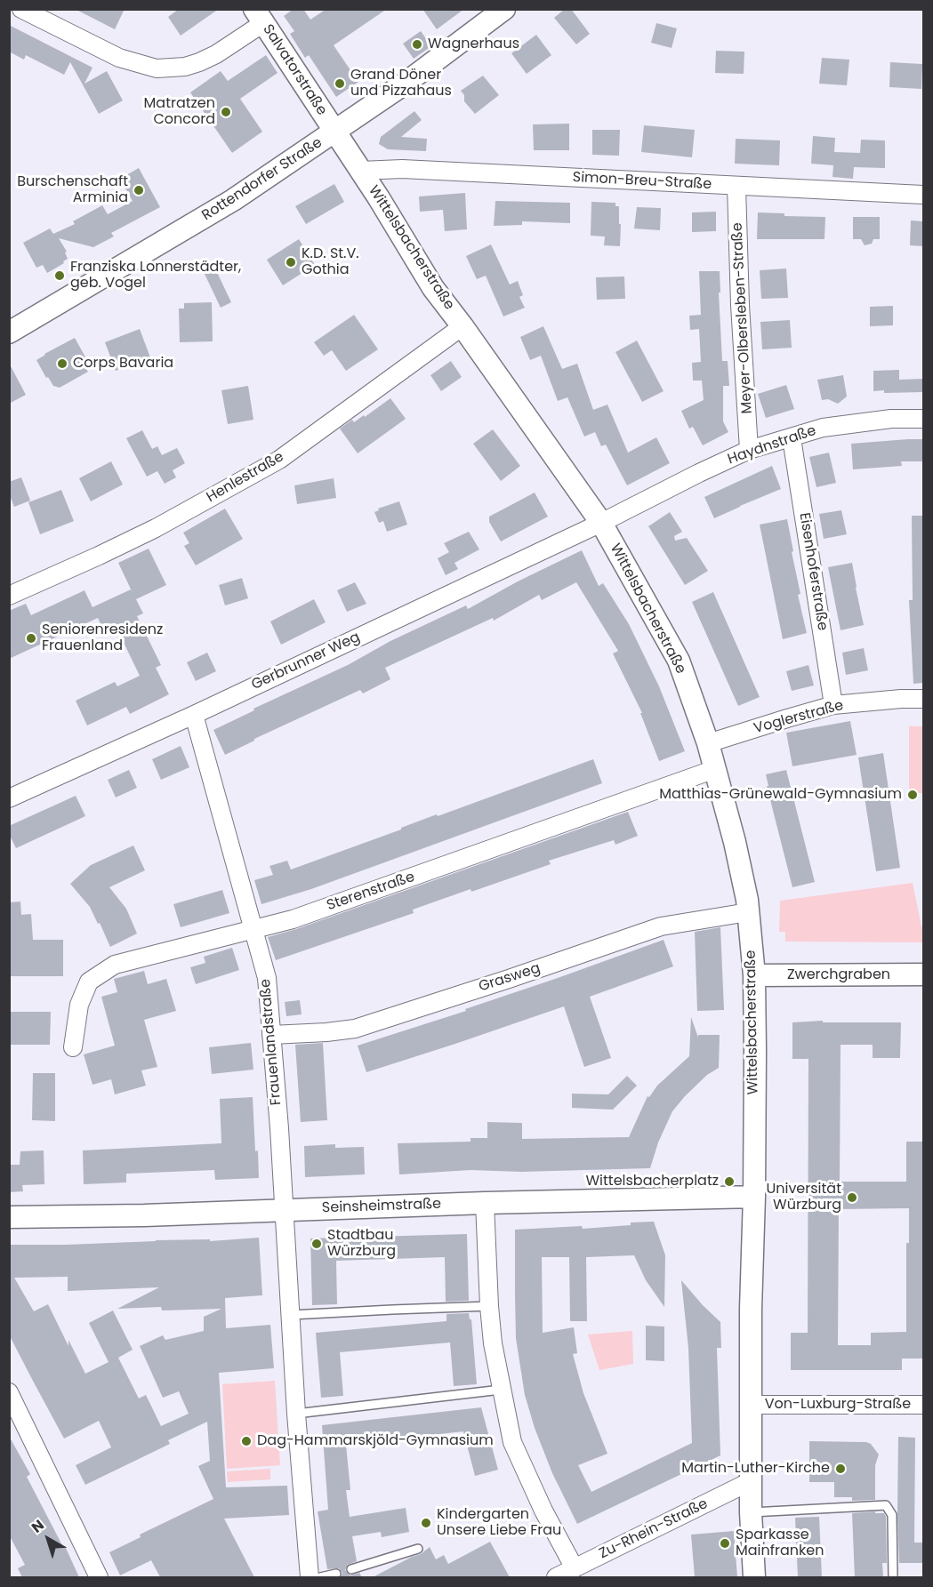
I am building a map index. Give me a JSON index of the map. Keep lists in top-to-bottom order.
{
  "streets": {
    "street": [
      "Salvatorstraße",
      "Rottendorfer Straße",
      "Simon-Breu-Straße",
      "Wittelsbacherstraße",
      "Meyer-Olbersleben-Straße",
      "Haydnstraße",
      "Henlestraße",
      "Eisenhoferstraße",
      "Gerbrunner Weg",
      "Voglerstraße",
      "Sterenstraße",
      "Zwerchgraben",
      "Grasweg",
      "Frauenlandstraße",
      "Seinsheimstraße",
      "Von-Luxburg-Straße",
      "Zu-Rhein-Straße"
    ]
  },
  "crossings": [
    ["Salvatorstraße", "Rottendorfer Straße"],
    ["Salvatorstraße", "Wittelsbacherstraße"],
    ["Rottendorfer Straße", "Wittelsbacherstraße"],
    ["Simon-Breu-Straße", "Wittelsbacherstraße"],
    ["Simon-Breu-Straße", "Meyer-Olbersleben-Straße"],
    ["Wittelsbacherstraße", "Haydnstraße"],
    ["Wittelsbacherstraße", "Henlestraße"],
    ["Wittelsbacherstraße", "Gerbrunner Weg"],
    ["Wittelsbacherstraße", "Voglerstraße"],
    ["Wittelsbacherstraße", "Sterenstraße"],
    ["Wittelsbacherstraße", "Zwerchgraben"],
    ["Wittelsbacherstraße", "Grasweg"],
    ["Wittelsbacherstraße", "Seinsheimstraße"],
    ["Wittelsbacherstraße", "Von-Luxburg-Straße"],
    ["Wittelsbacherstraße", "Zu-Rhein-Straße"],
    ["Meyer-Olbersleben-Straße", "Haydnstraße"],
    ["Haydnstraße", "Eisenhoferstraße"],
    ["Haydnstraße", "Gerbrunner Weg"],
    ["Eisenhoferstraße", "Voglerstraße"],
    ["Gerbrunner Weg", "Frauenlandstraße"],
    ["Sterenstraße", "Frauenlandstraße"],
    ["Grasweg", "Frauenlandstraße"],
    ["Frauenlandstraße", "Seinsheimstraße"]
  ],
  "places": [
    "Wagnerhaus",
    "Grand Döner und Pizzahaus",
    "Matratzen Concord",
    "Burschenschaft Arminia",
    "K.D. St.V. Gothia",
    "Franziska Lonnerstädter, geb. Vogel",
    "Corps Bavaria",
    "Seniorenresidenz Frauenland",
    "Matthias-Grünewald-Gymnasium",
    "Wittelsbacherplatz",
    "Universität Würzburg",
    "Stadtbau Würzburg",
    "Dag-Hammarskjöld-Gymnasium",
    "Martin-Luther-Kirche",
    "Kindergarten Unsere Liebe Frau",
    "Sparkasse Mainfranken"
  ],
  "north": "top left"
}
